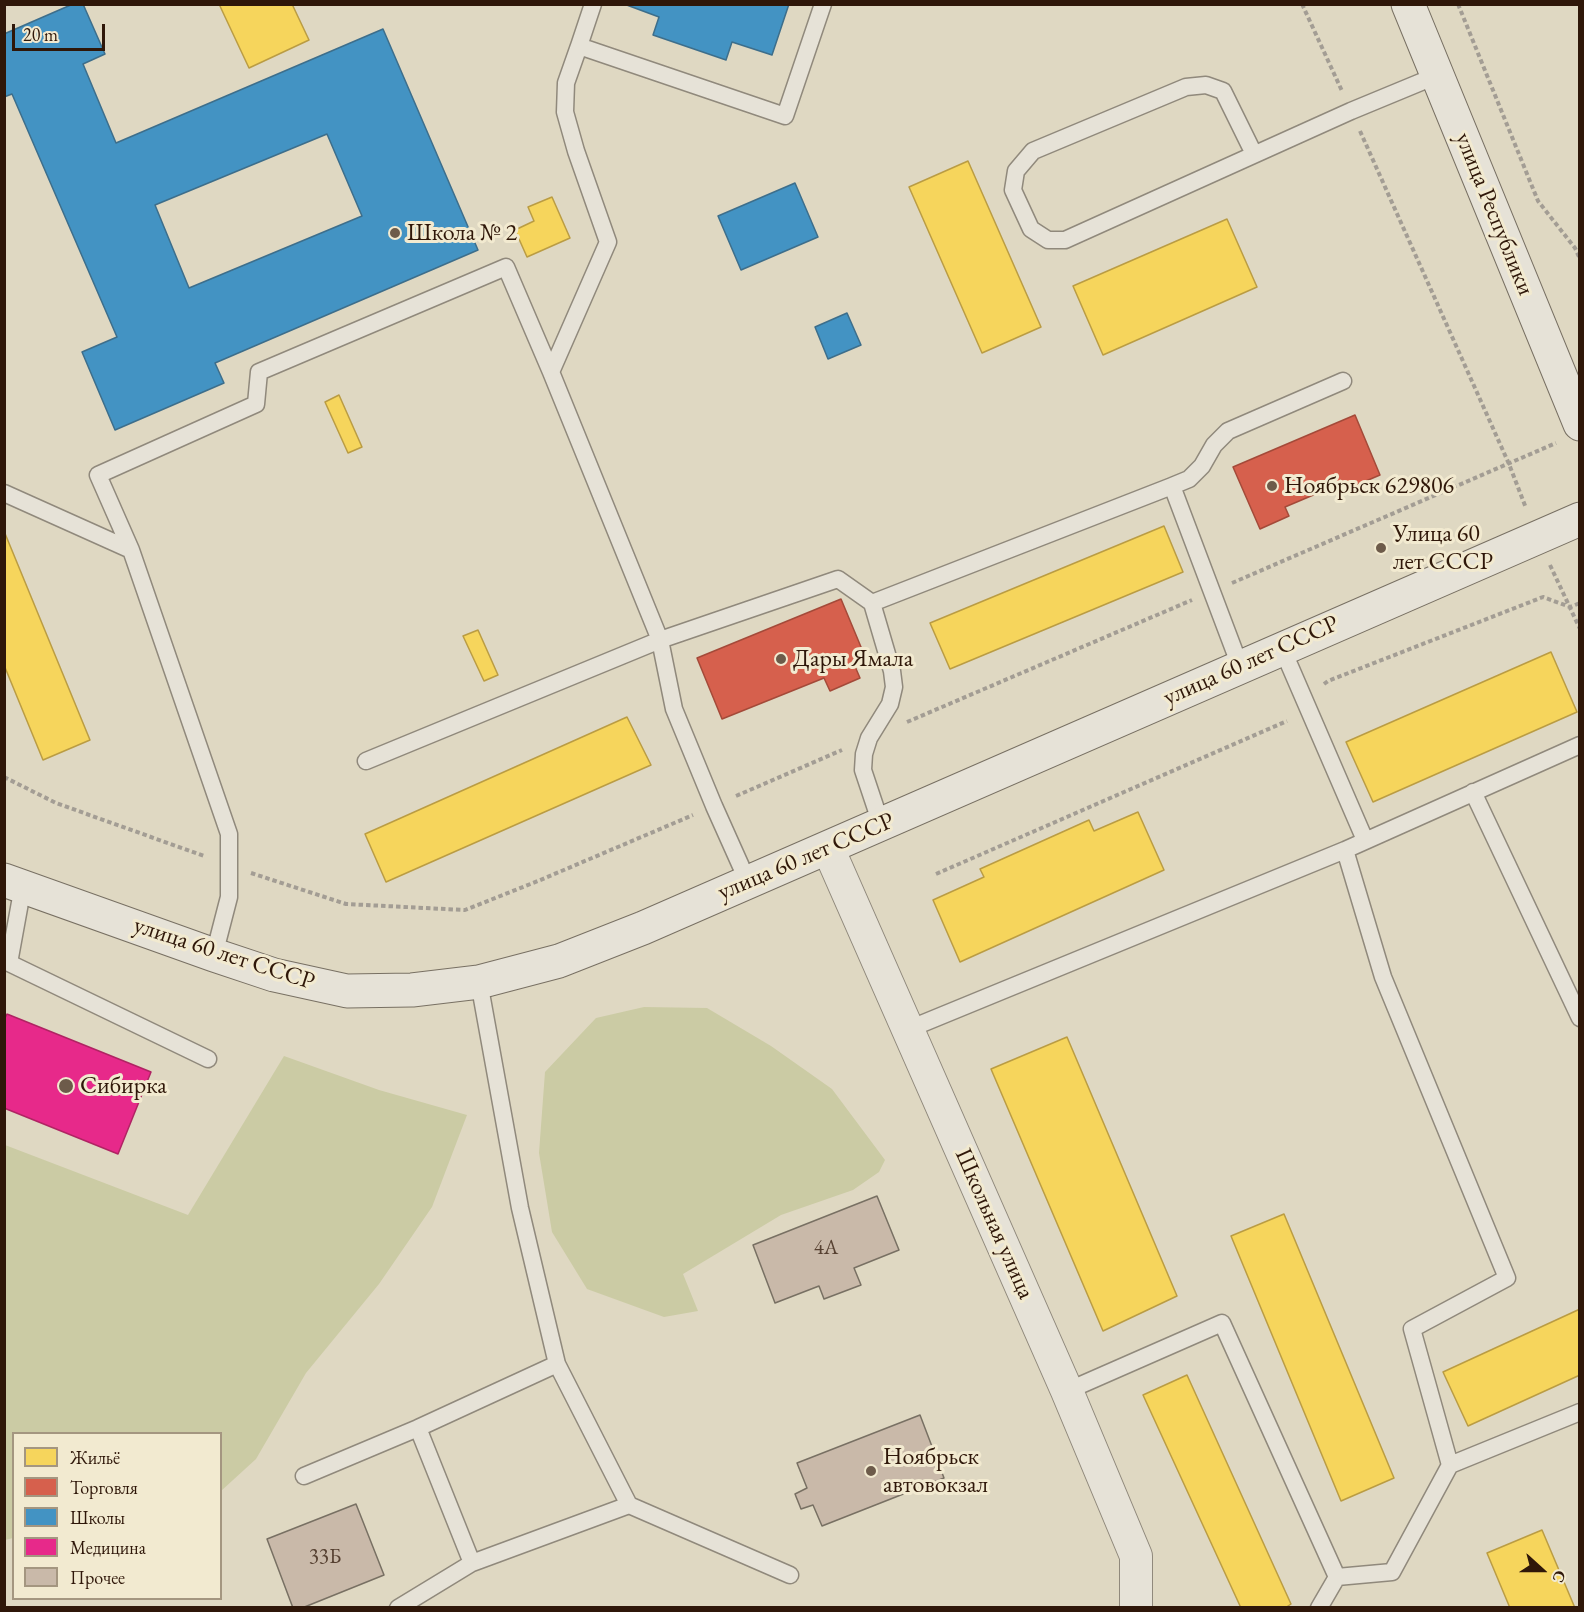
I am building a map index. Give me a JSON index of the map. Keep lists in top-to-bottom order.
{
  "streets": {
    "main road": ["улица Республики", "улица 60 лет СССР"],
    "street": ["Школьная улица"]
  },
  "crossings": [
    ["улица 60 лет СССР", "Школьная улица"]
  ],
  "places": [
    "Школа № 2",
    "Ноябрьск 629806",
    "Улица 60 лет СССР",
    "Дары Ямала",
    "Сибирка",
    "Ноябрьск автовокзал"
  ],
  "house_numbers": ["4А", "33Б"],
  "legend": [
    "Жильё",
    "Торговля",
    "Школы",
    "Медицина",
    "Прочее"
  ],
  "scale_bar": "20 m",
  "north": "right"
}
